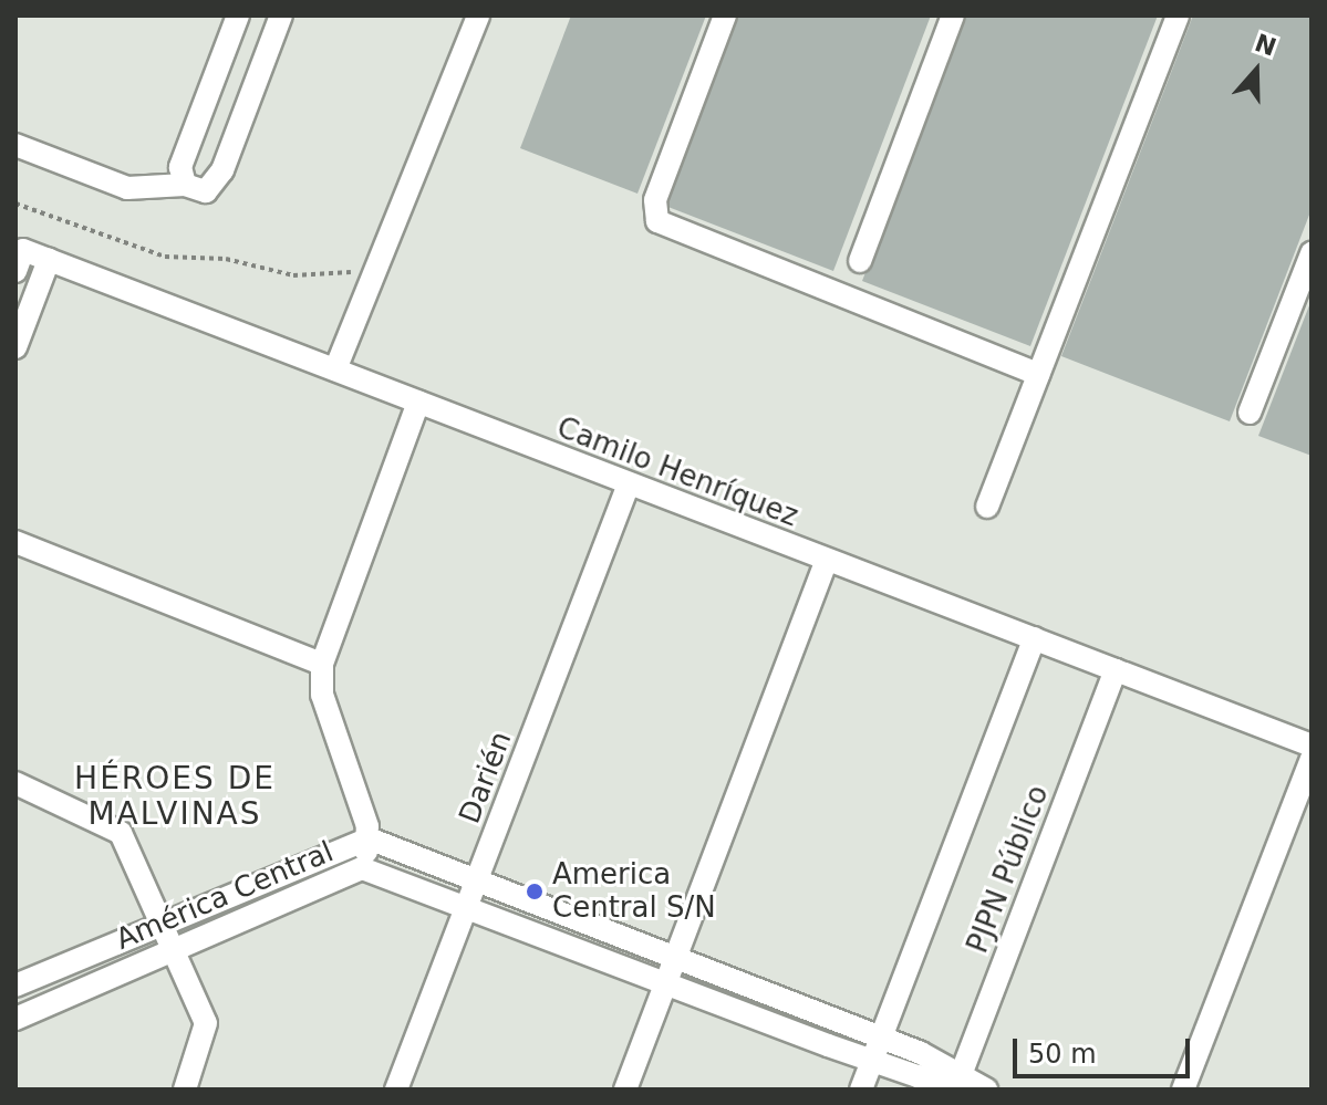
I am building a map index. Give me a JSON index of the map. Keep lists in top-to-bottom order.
{
  "streets": {
    "street": [
      "Camilo Henríquez",
      "Darién",
      "PJPN Público",
      "América Central"
    ]
  },
  "crossings": [
    ["Camilo Henríquez", "Darién"],
    ["Camilo Henríquez", "PJPN Público"],
    ["Darién", "América Central"],
    ["PJPN Público", "América Central"]
  ],
  "districts": ["HÉROES DE MALVINAS"],
  "places": ["America Central S/N"],
  "scale_bar": "50 m",
  "north": "top"
}
